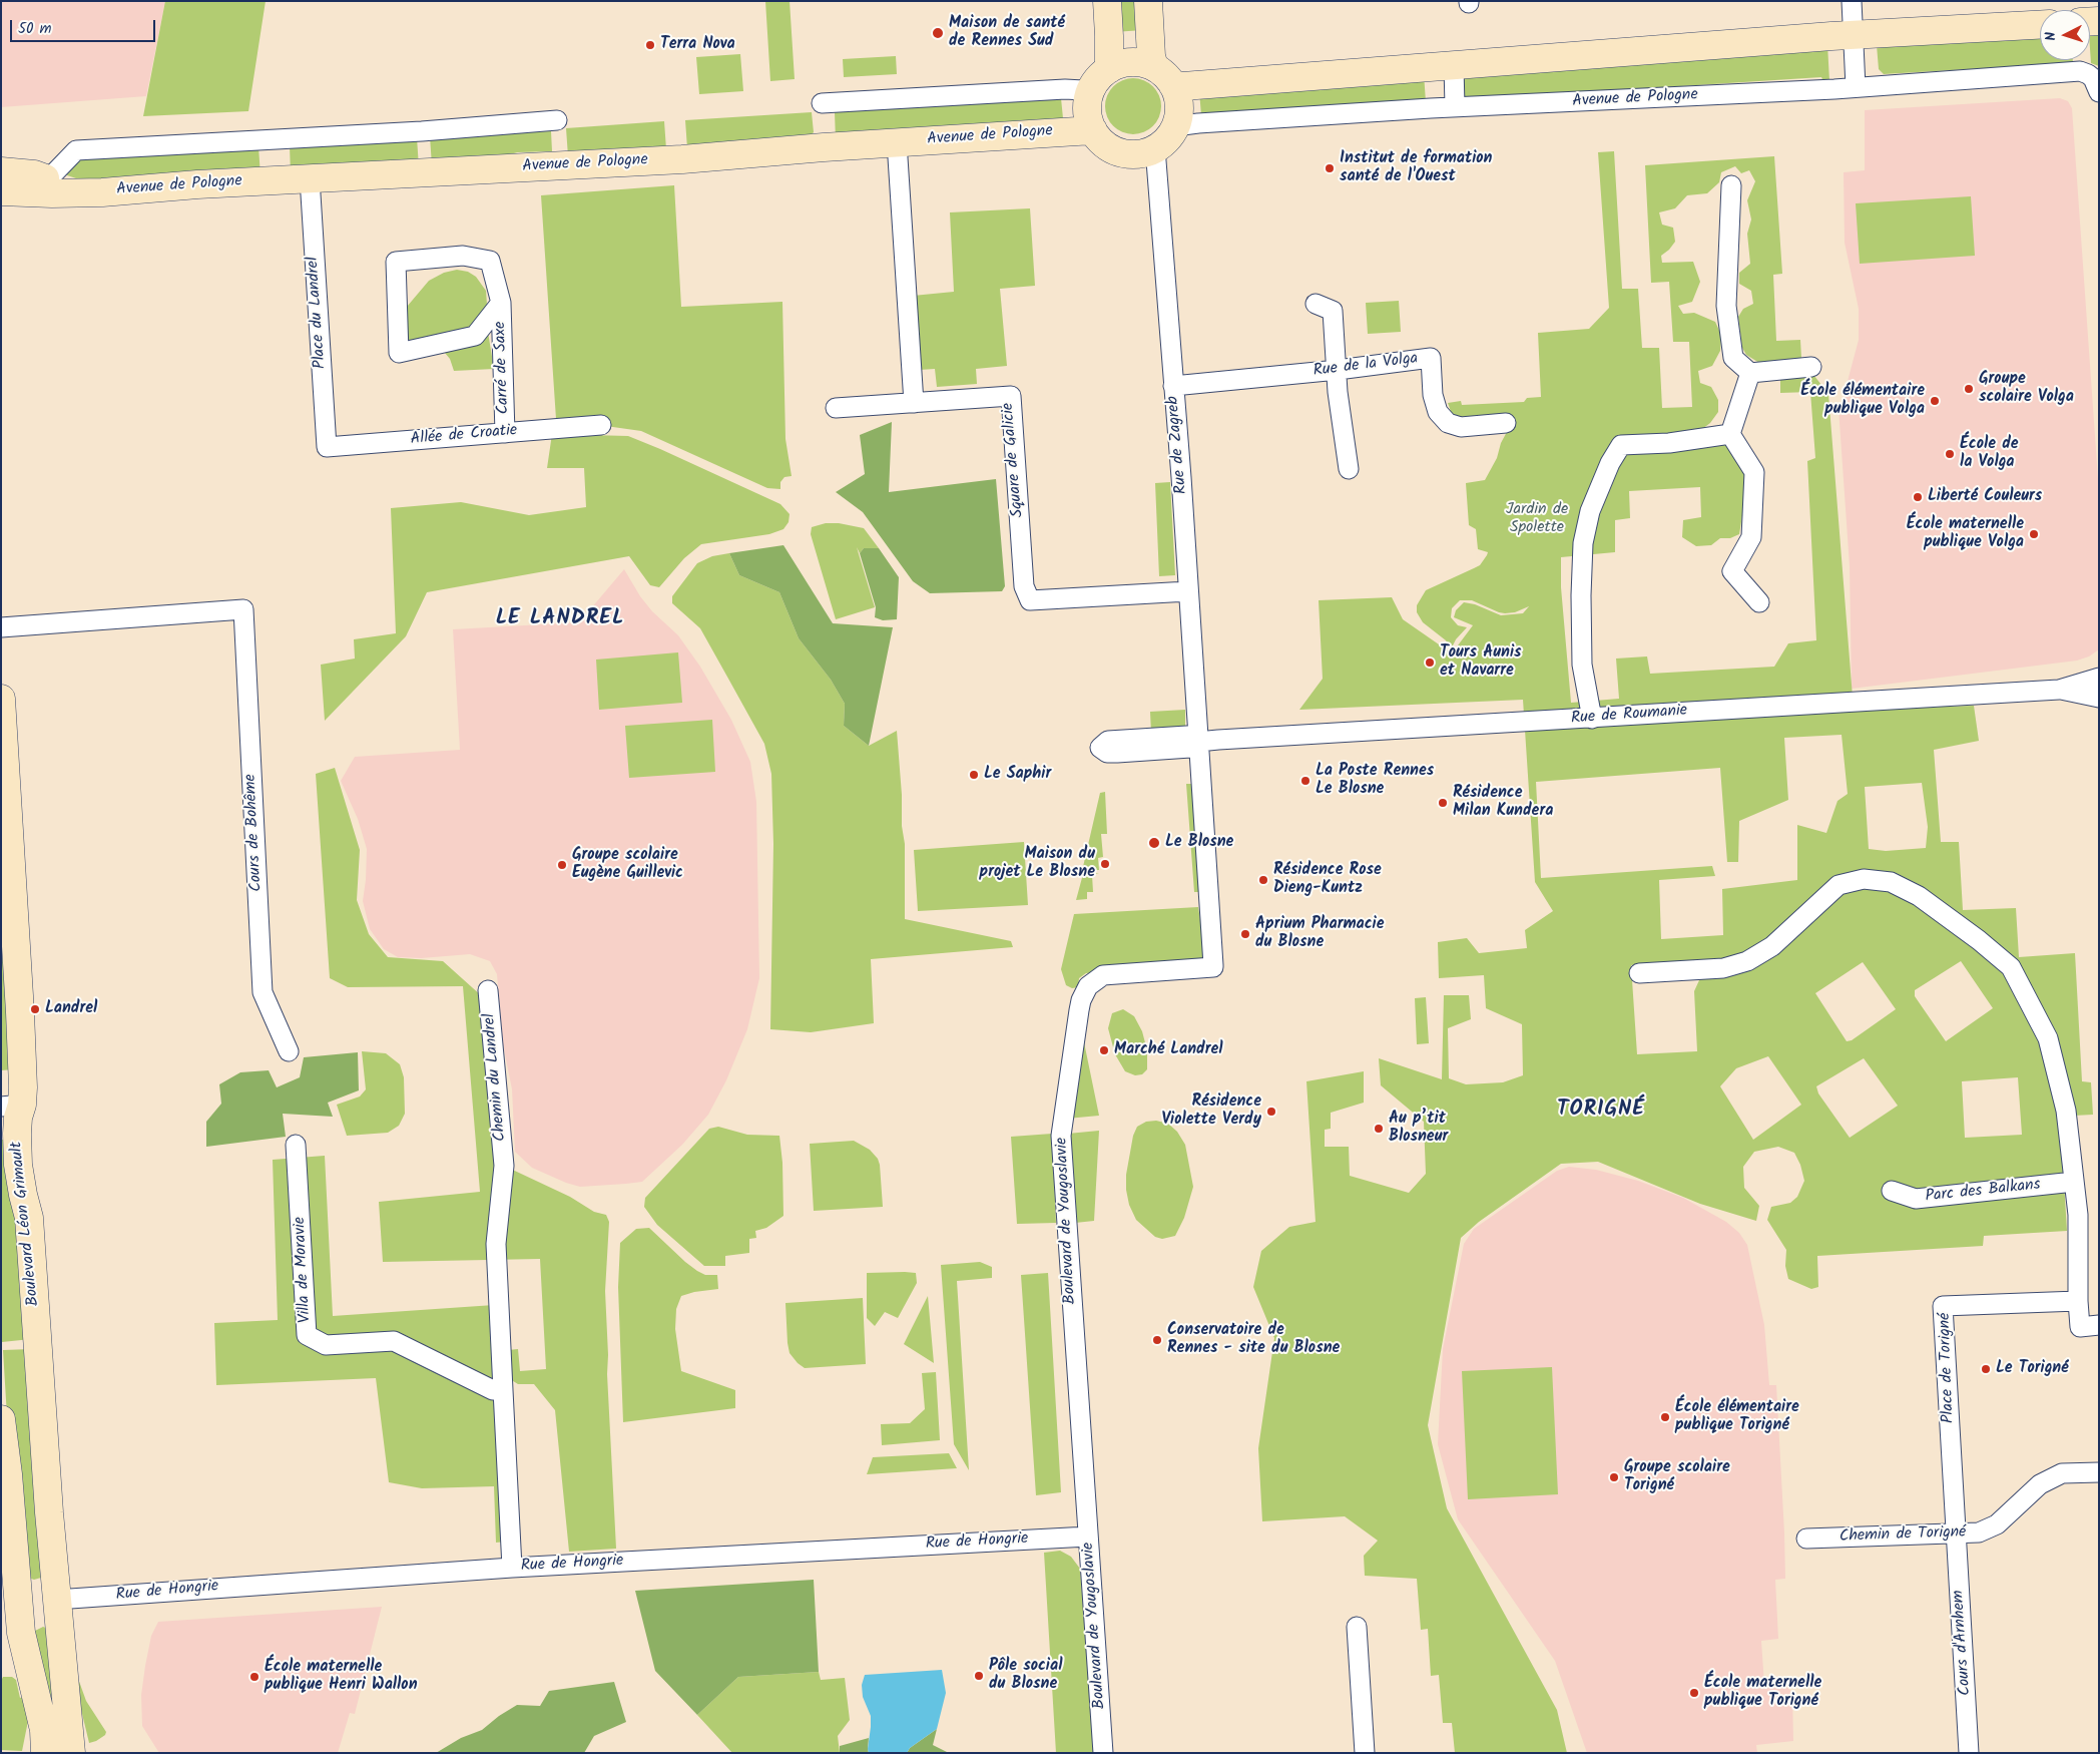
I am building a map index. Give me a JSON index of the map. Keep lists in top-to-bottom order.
{
  "streets": {
    "street": [
      "Avenue de Pologne",
      "Place du Landrel",
      "Rue de la Volga",
      "Carré de Saxe",
      "Allée de Croatie",
      "Rue de Zagreb",
      "Square de Galicie",
      "Rue de Roumanie",
      "Cours de Bohême",
      "Chemin du Landrel",
      "Parc des Balkans",
      "Boulevard de Yougoslavie",
      "Boulevard Léon Grimault",
      "Villa de Moravie",
      "Place de Torigné",
      "Chemin de Torigné",
      "Rue de Hongrie",
      "Cours d'Arnhem"
    ]
  },
  "crossings": [
    ["Avenue de Pologne", "Place du Landrel"],
    ["Avenue de Pologne", "Rue de Zagreb"],
    ["Place du Landrel", "Allée de Croatie"],
    ["Rue de la Volga", "Rue de Zagreb"],
    ["Carré de Saxe", "Allée de Croatie"],
    ["Rue de Zagreb", "Square de Galicie"],
    ["Rue de Zagreb", "Rue de Roumanie"],
    ["Rue de Zagreb", "Boulevard de Yougoslavie"],
    ["Rue de Roumanie", "Boulevard de Yougoslavie"],
    ["Chemin du Landrel", "Villa de Moravie"],
    ["Boulevard de Yougoslavie", "Rue de Hongrie"],
    ["Boulevard Léon Grimault", "Rue de Hongrie"],
    ["Place de Torigné", "Chemin de Torigné"],
    ["Place de Torigné", "Cours d'Arnhem"],
    ["Chemin de Torigné", "Cours d'Arnhem"]
  ],
  "districts": ["LE LANDREL", "TORIGNÉ"],
  "parks": ["Jardin de Spolette"],
  "places": [
    "Maison de santé de Rennes Sud",
    "Terra Nova",
    "Institut de formation santé de l'Ouest",
    "Groupe scolaire Volga",
    "École élémentaire publique Volga",
    "École de la Volga",
    "Liberté Couleurs",
    "École maternelle publique Volga",
    "Tours Aunis et Navarre",
    "Le Saphir",
    "La Poste Rennes Le Blosne",
    "Résidence Milan Kundera",
    "Le Blosne",
    "Maison du projet Le Blosne",
    "Groupe scolaire Eugène Guillevic",
    "Résidence Rose Dieng-Kuntz",
    "Aprium Pharmacie du Blosne",
    "Landrel",
    "Marché Landrel",
    "Résidence Violette Verdy",
    "Au p’tit Blosneur",
    "Conservatoire de Rennes - site du Blosne",
    "Le Torigné",
    "École élémentaire publique Torigné",
    "Groupe scolaire Torigné",
    "Pôle social du Blosne",
    "École maternelle publique Henri Wallon",
    "École maternelle publique Torigné"
  ],
  "scale_bar": "50 m",
  "north": "left"
}
